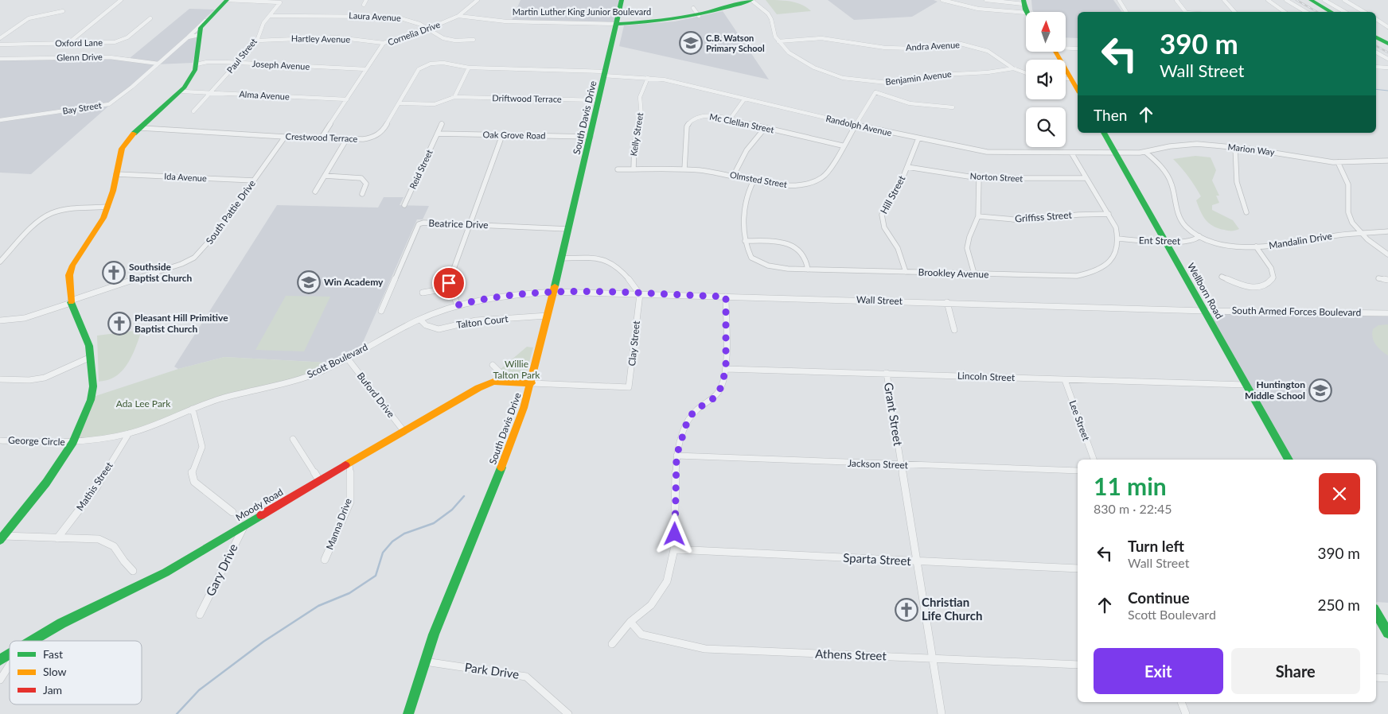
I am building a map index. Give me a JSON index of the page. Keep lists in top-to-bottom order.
{
  "streets": {
    "street": [
      "Martin Luther King Junior Boulevard",
      "Laura Avenue",
      "Cornelia Drive",
      "Hartley Avenue",
      "Oxford Lane",
      "Andra Avenue",
      "Paul Street",
      "Glenn Drive",
      "Joseph Avenue",
      "Benjamin Avenue",
      "Alma Avenue",
      "Driftwood Terrace",
      "Bay Street",
      "South Davis Drive",
      "Mc Clellan Street",
      "Randolph Avenue",
      "Kelly Street",
      "Oak Grove Road",
      "Crestwood Terrace",
      "Marion Way",
      "Reid Street",
      "Ida Avenue",
      "Norton Street",
      "Olmsted Street",
      "Hill Street",
      "South Pattie Drive",
      "Griffiss Street",
      "Beatrice Drive",
      "Ent Street",
      "Mandalin Drive",
      "Brookley Avenue",
      "Wellborn Road",
      "Wall Street",
      "South Armed Forces Boulevard",
      "Talton Court",
      "Clay Street",
      "Scott Boulevard",
      "Lincoln Street",
      "Buford Drive",
      "Grant Street",
      "Lee Street",
      "George Circle",
      "Jackson Street",
      "Mathis Street",
      "Moody Road",
      "Manna Drive",
      "Sparta Street",
      "Gary Drive",
      "Athens Street",
      "Park Drive"
    ]
  },
  "crossings": [
    ["Martin Luther King Junior Boulevard", "Cornelia Drive"],
    ["Martin Luther King Junior Boulevard", "Benjamin Avenue"],
    ["Martin Luther King Junior Boulevard", "South Davis Drive"],
    ["Laura Avenue", "Cornelia Drive"],
    ["Laura Avenue", "Paul Street"],
    ["Cornelia Drive", "Hartley Avenue"],
    ["Cornelia Drive", "Joseph Avenue"],
    ["Cornelia Drive", "Alma Avenue"],
    ["Cornelia Drive", "Crestwood Terrace"],
    ["Hartley Avenue", "Paul Street"],
    ["Andra Avenue", "Benjamin Avenue"],
    ["Paul Street", "Joseph Avenue"],
    ["Paul Street", "Alma Avenue"],
    ["Glenn Drive", "Bay Street"],
    ["Driftwood Terrace", "South Davis Drive"],
    ["South Davis Drive", "Randolph Avenue"],
    ["South Davis Drive", "Oak Grove Road"],
    ["South Davis Drive", "Crestwood Terrace"],
    ["South Davis Drive", "Beatrice Drive"],
    ["South Davis Drive", "Wall Street"],
    ["South Davis Drive", "Talton Court"],
    ["South Davis Drive", "Clay Street"],
    ["South Davis Drive", "Scott Boulevard"],
    ["South Davis Drive", "Moody Road"],
    ["South Davis Drive", "Park Drive"],
    ["Mc Clellan Street", "Olmsted Street"],
    ["Randolph Avenue", "Kelly Street"],
    ["Randolph Avenue", "Crestwood Terrace"],
    ["Randolph Avenue", "Marion Way"],
    ["Randolph Avenue", "Olmsted Street"],
    ["Randolph Avenue", "Hill Street"],
    ["Randolph Avenue", "Wellborn Road"],
    ["Kelly Street", "Olmsted Street"],
    ["Oak Grove Road", "Reid Street"],
    ["Crestwood Terrace", "South Pattie Drive"],
    ["Marion Way", "Mandalin Drive"],
    ["Marion Way", "Wellborn Road"],
    ["Ida Avenue", "South Pattie Drive"],
    ["Norton Street", "Hill Street"],
    ["Olmsted Street", "Brookley Avenue"],
    ["Hill Street", "Brookley Avenue"],
    ["Ent Street", "Mandalin Drive"],
    ["Ent Street", "Brookley Avenue"],
    ["Ent Street", "Wellborn Road"],
    ["Wellborn Road", "Wall Street"],
    ["Wellborn Road", "South Armed Forces Boulevard"],
    ["Wellborn Road", "Lincoln Street"],
    ["Wall Street", "South Armed Forces Boulevard"],
    ["Wall Street", "Clay Street"],
    ["Wall Street", "Scott Boulevard"],
    ["Talton Court", "Scott Boulevard"],
    ["Clay Street", "Moody Road"],
    ["Scott Boulevard", "Buford Drive"],
    ["Scott Boulevard", "George Circle"],
    ["Scott Boulevard", "Mathis Street"],
    ["Lincoln Street", "Grant Street"],
    ["Lincoln Street", "Lee Street"],
    ["Buford Drive", "Moody Road"],
    ["Grant Street", "Jackson Street"],
    ["Grant Street", "Sparta Street"],
    ["Grant Street", "Athens Street"],
    ["Moody Road", "Manna Drive"],
    ["Moody Road", "Gary Drive"]
  ],
  "parks": ["Willie Talton Park", "Ada Lee Park"],
  "places": {
    "school or university": ["C.B. Watson Primary School", "Win Academy", "Huntington Middle School"],
    "church": ["Southside Baptist Church", "Pleasant Hill Primitive Baptist Church", "Christian Life Church"]
  },
  "legend": ["Fast", "Slow", "Jam"],
  "north": "top",
  "page": {
    "turn": ["390 m", "Wall Street"],
    "then": "Then",
    "heading": ["11 min", "830 m · 22:45"],
    "list": [
      {
        "name": "Turn left",
        "note": "Wall Street",
        "value": "390 m"
      },
      {
        "name": "Continue",
        "note": "Scott Boulevard",
        "value": "250 m"
      }
    ],
    "buttons": ["Exit", "Share"]
  }
}
